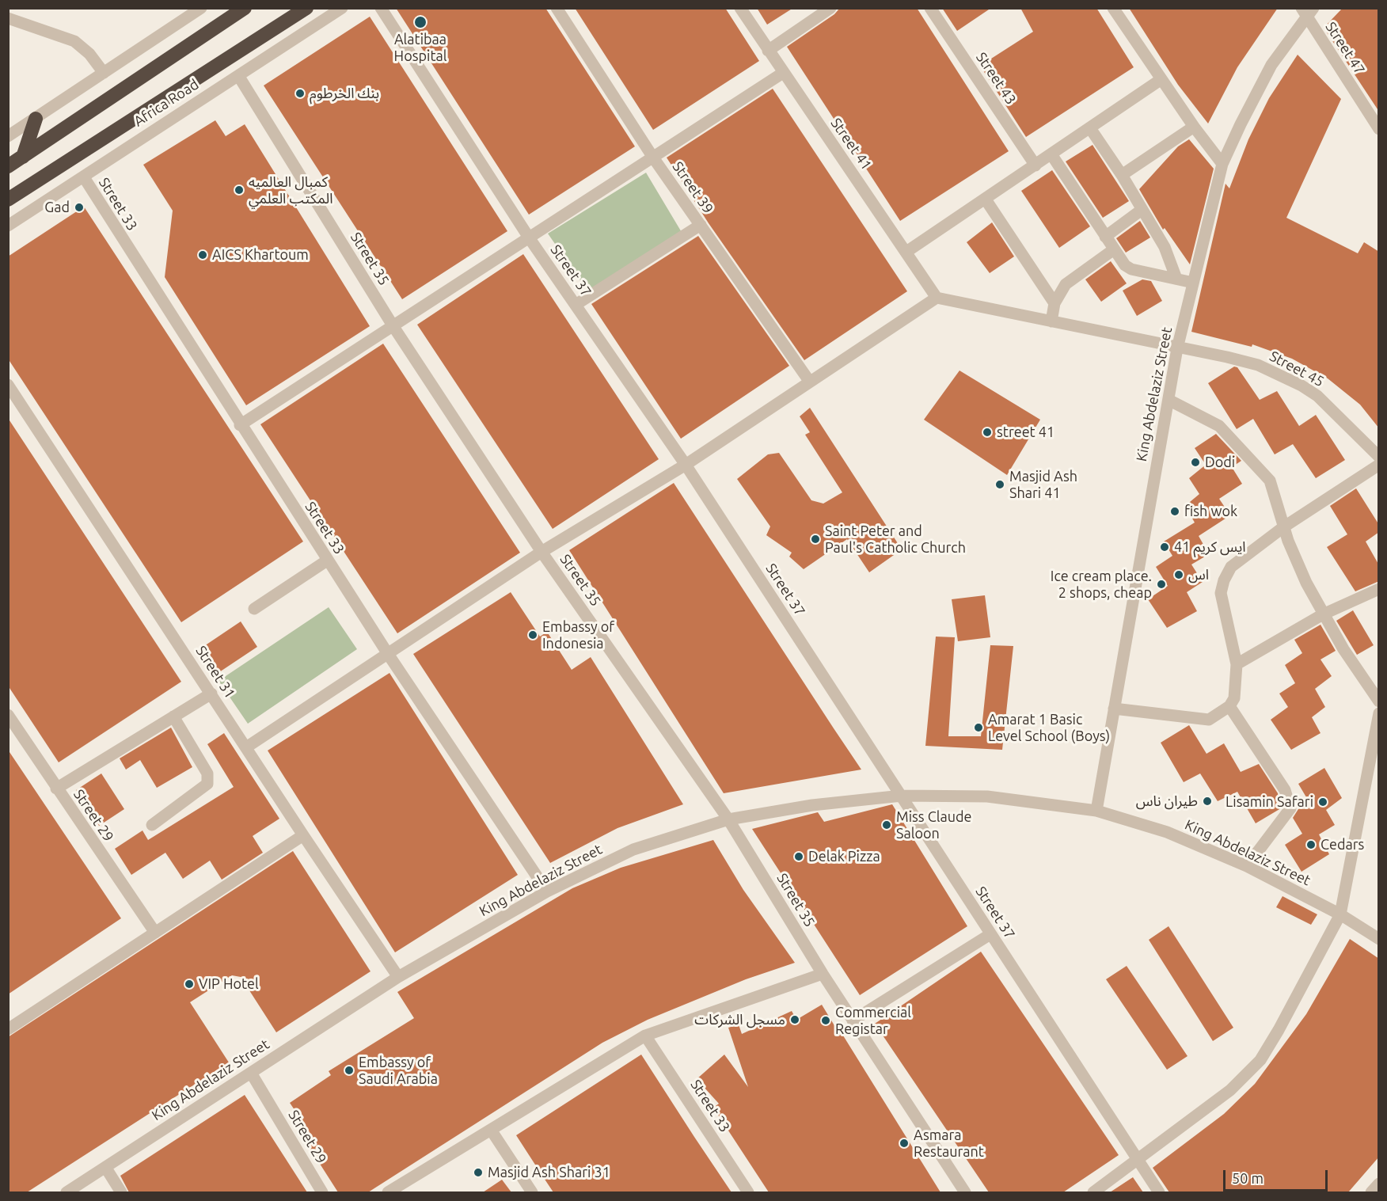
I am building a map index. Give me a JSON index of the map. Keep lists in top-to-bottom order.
{
  "streets": {
    "highway": ["Africa Road"],
    "street": [
      "Street 47",
      "Street 43",
      "Street 41",
      "Street 39",
      "Street 33",
      "Street 35",
      "Street 37",
      "Street 45",
      "King Abdelaziz Street",
      "Street 31",
      "Street 29"
    ]
  },
  "crossings": [
    ["Street 47", "King Abdelaziz Street"],
    ["Africa Road", "Street 33"],
    ["Africa Road", "Street 35"],
    ["Street 41", "Street 45"],
    ["Street 33", "King Abdelaziz Street"],
    ["Street 35", "King Abdelaziz Street"],
    ["Street 37", "King Abdelaziz Street"],
    ["Street 45", "King Abdelaziz Street"],
    ["King Abdelaziz Street", "Street 31"],
    ["King Abdelaziz Street", "Street 29"]
  ],
  "places": [
    "Alatibaa Hospital",
    "بنك الخرطوم",
    "كمبال العالميه المكتب العلمي",
    "Gad",
    "AICS Khartoum",
    "street 41",
    "Dodi",
    "Masjid Ash Shari 41",
    "fish wok",
    "Saint Peter and Paul's Catholic Church",
    "41 ايس كريم",
    "اس",
    "Ice cream place. 2 shops, cheap",
    "Embassy of Indonesia",
    "Amarat 1 Basic Level School (Boys)",
    "طيران ناس",
    "Lisamin Safari",
    "Miss Claude Saloon",
    "Cedars",
    "Delak Pizza",
    "VIP Hotel",
    "مسجل الشركات",
    "Commercial Registar",
    "Embassy of Saudi Arabia",
    "Asmara Restaurant",
    "Masjid Ash Shari 31"
  ],
  "scale_bar": "50 m"
}
